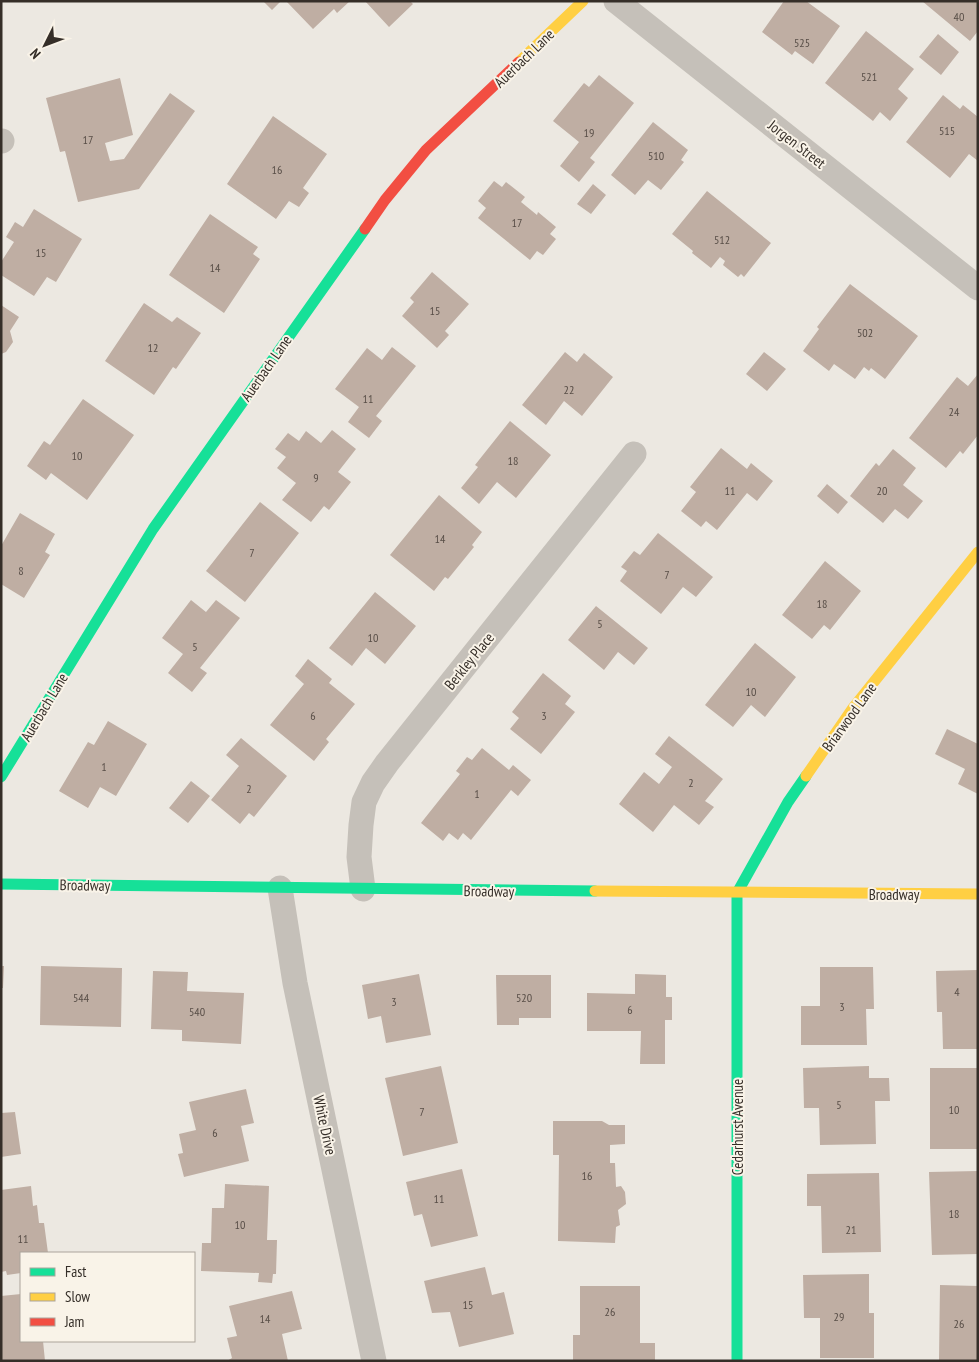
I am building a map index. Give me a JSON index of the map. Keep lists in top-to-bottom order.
{
  "streets": {
    "street": [
      "Auerbach Lane",
      "Jorgen Street",
      "Berkley Place",
      "Briarwood Lane",
      "Broadway",
      "White Drive",
      "Cedarhurst Avenue"
    ]
  },
  "crossings": [
    ["Berkley Place", "Broadway"],
    ["Briarwood Lane", "Broadway"],
    ["Briarwood Lane", "Cedarhurst Avenue"],
    ["Broadway", "White Drive"],
    ["Broadway", "Cedarhurst Avenue"]
  ],
  "house_numbers": [
    "40",
    "525",
    "521",
    "515",
    "19",
    "17",
    "510",
    "16",
    "17",
    "512",
    "15",
    "14",
    "15",
    "502",
    "12",
    "22",
    "11",
    "24",
    "10",
    "18",
    "9",
    "11",
    "20",
    "14",
    "7",
    "8",
    "7",
    "18",
    "5",
    "10",
    "5",
    "10",
    "6",
    "3",
    "1",
    "2",
    "2",
    "1",
    "4",
    "544",
    "520",
    "3",
    "3",
    "6",
    "540",
    "5",
    "10",
    "7",
    "6",
    "16",
    "11",
    "18",
    "10",
    "21",
    "11",
    "15",
    "26",
    "29",
    "14",
    "26"
  ],
  "legend": ["Fast", "Slow", "Jam"],
  "north": "bottom left"
}
